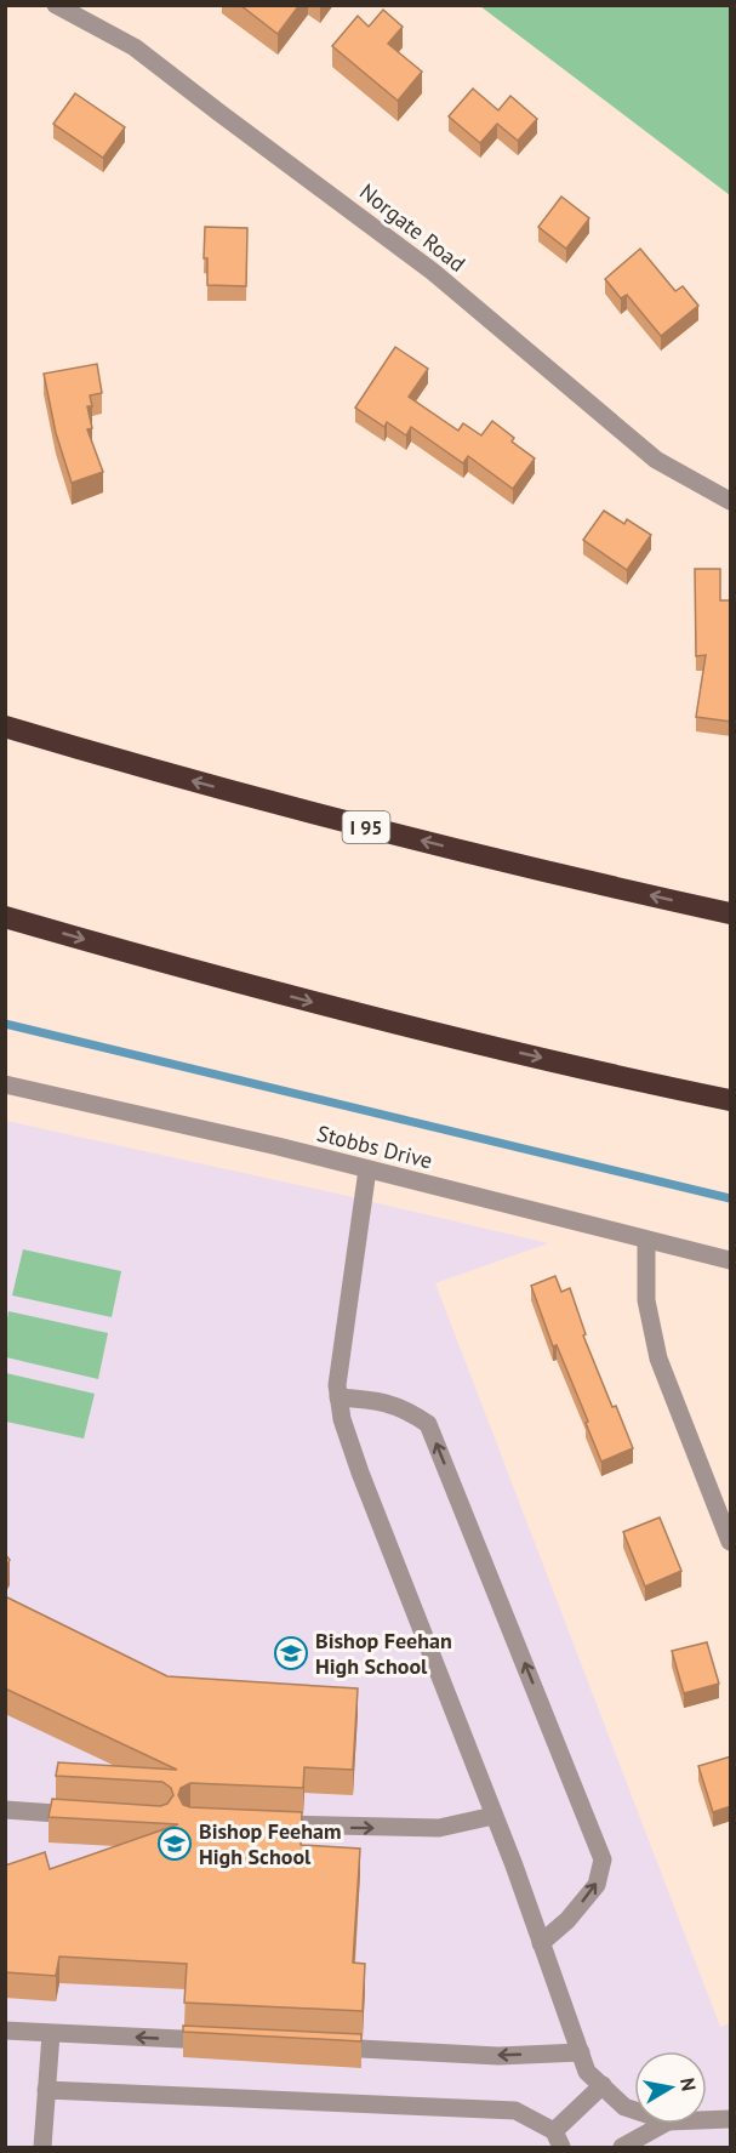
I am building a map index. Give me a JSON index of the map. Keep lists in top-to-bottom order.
{
  "streets": {
    "highway": ["I 95"],
    "street": ["Norgate Road", "Stobbs Drive"]
  },
  "places": {
    "school or university": ["Bishop Feehan High School", "Bishop Feeham High School"]
  },
  "north": "right"
}
